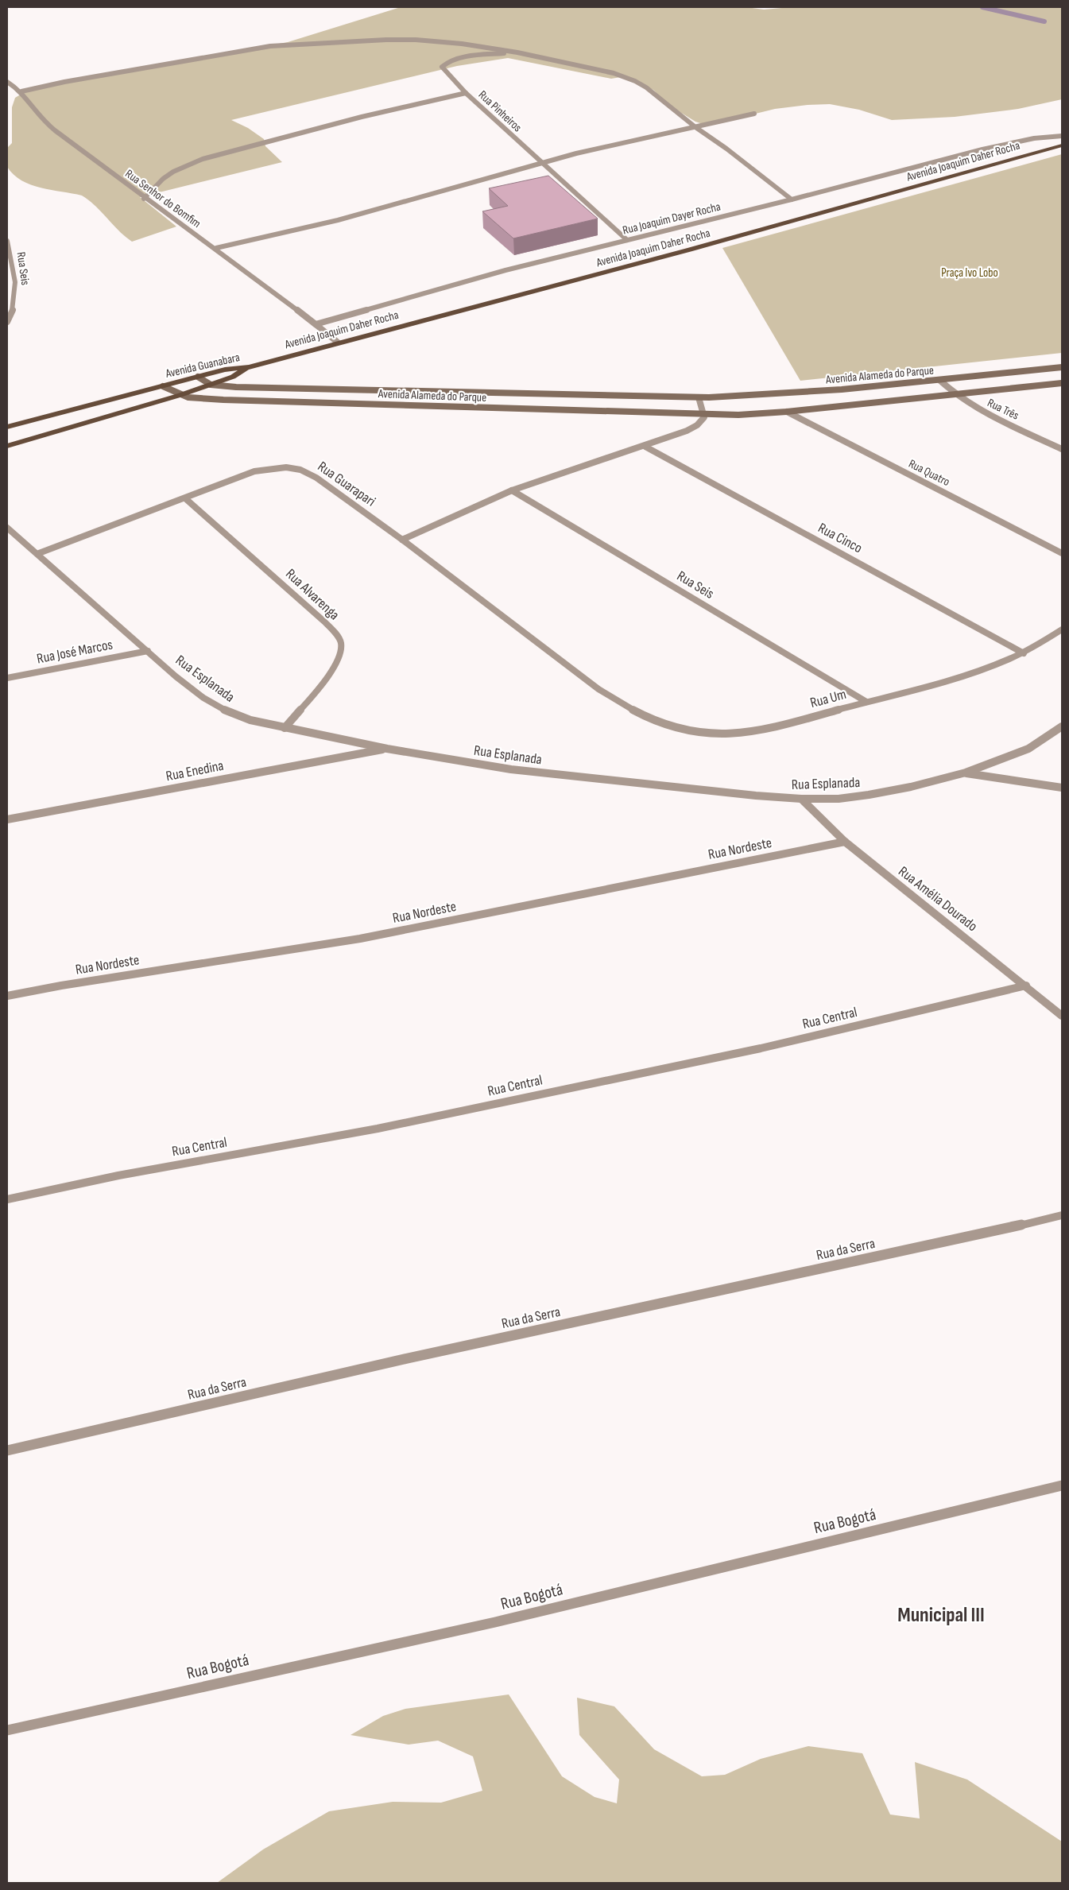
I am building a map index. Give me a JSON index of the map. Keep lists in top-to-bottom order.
{
  "streets": {
    "main road": ["Avenida Joaquim Daher Rocha", "Avenida Guanabara"],
    "street": [
      "Rua Pinheiros",
      "Rua Senhor do Bomfim",
      "Rua Joaquim Dayer Rocha",
      "Rua Seis",
      "Avenida Alameda do Parque",
      "Rua Três",
      "Rua Quatro",
      "Rua Guarapari",
      "Rua Cinco",
      "Rua Alvarenga",
      "Rua José Marcos",
      "Rua Esplanada",
      "Rua Um",
      "Rua Enedina",
      "Rua Nordeste",
      "Rua Amélia Dourado",
      "Rua Central",
      "Rua da Serra",
      "Rua Bogotá"
    ]
  },
  "crossings": [
    ["Rua Pinheiros", "Rua Joaquim Dayer Rocha"],
    ["Avenida Joaquim Daher Rocha", "Avenida Guanabara"],
    ["Rua Senhor do Bomfim", "Rua Joaquim Dayer Rocha"],
    ["Rua Seis", "Rua Um"],
    ["Avenida Guanabara", "Avenida Alameda do Parque"],
    ["Avenida Alameda do Parque", "Rua Três"],
    ["Avenida Alameda do Parque", "Rua Quatro"],
    ["Rua Guarapari", "Rua Alvarenga"],
    ["Rua Guarapari", "Rua Esplanada"],
    ["Rua Guarapari", "Rua Um"],
    ["Rua Cinco", "Rua Um"],
    ["Rua Alvarenga", "Rua Esplanada"],
    ["Rua José Marcos", "Rua Esplanada"],
    ["Rua Esplanada", "Rua Enedina"],
    ["Rua Esplanada", "Rua Amélia Dourado"],
    ["Rua Nordeste", "Rua Amélia Dourado"],
    ["Rua Amélia Dourado", "Rua Central"]
  ],
  "districts": ["Municipal III"],
  "parks": ["Praça Ivo Lobo"]
}
